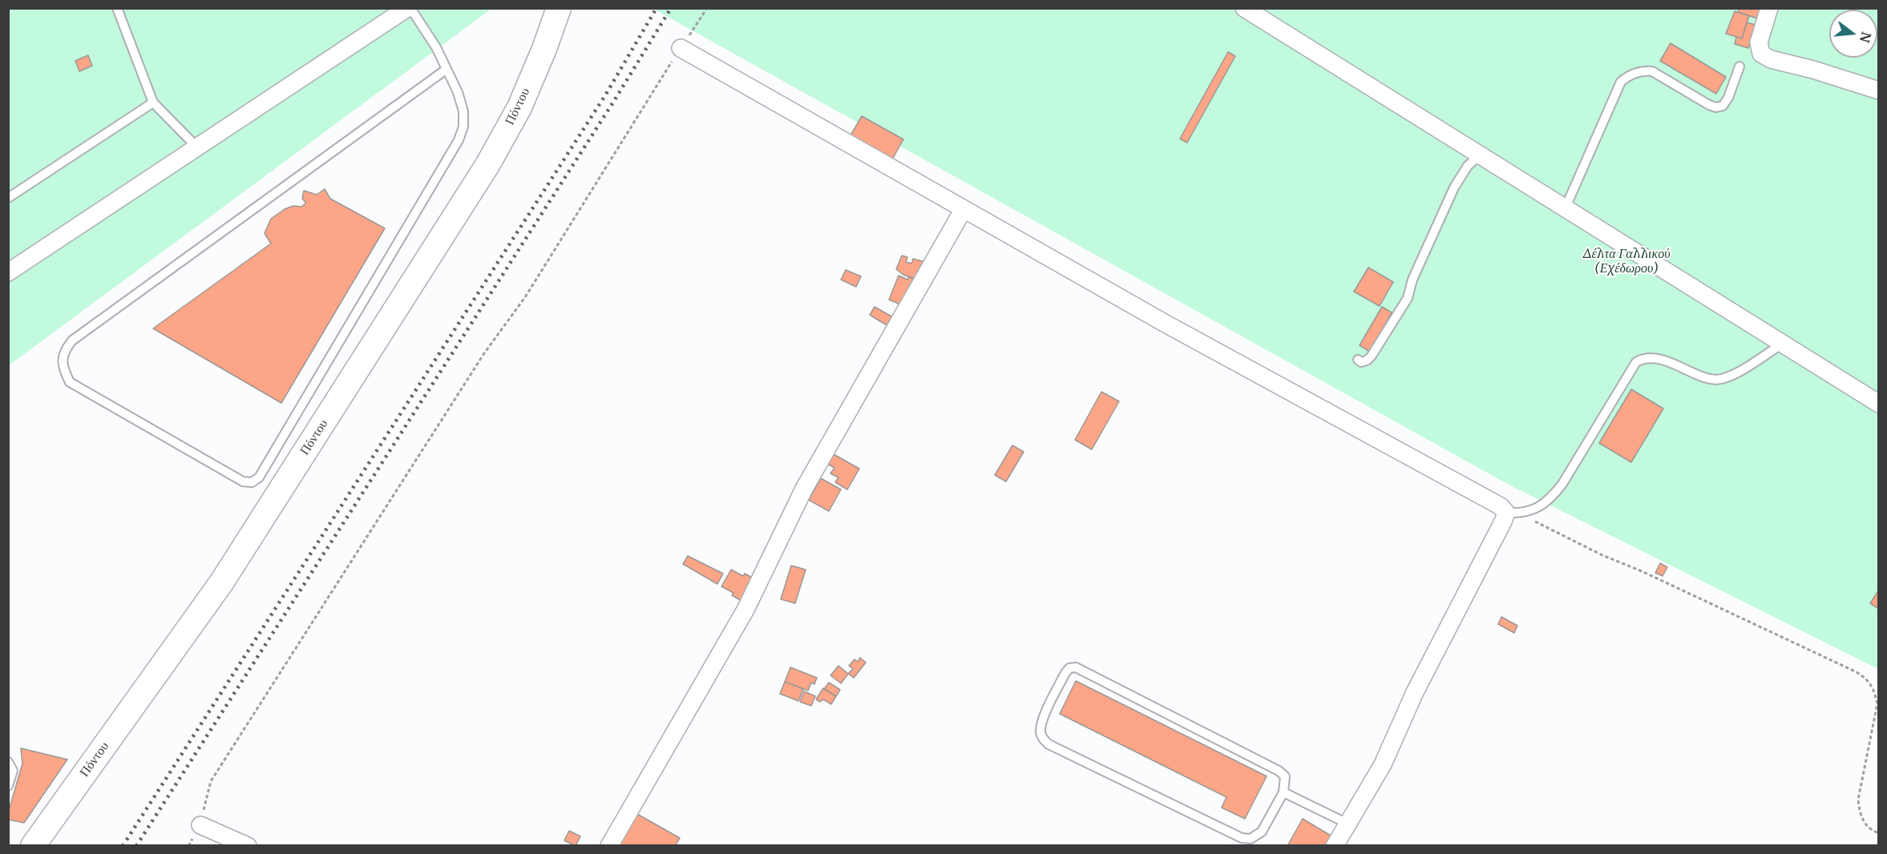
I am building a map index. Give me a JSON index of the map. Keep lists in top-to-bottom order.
{
  "streets": {
    "street": ["Πόντου"]
  },
  "parks": ["Δέλτα Γαλλικού (Εχέδωρου)"],
  "north": "right"
}
